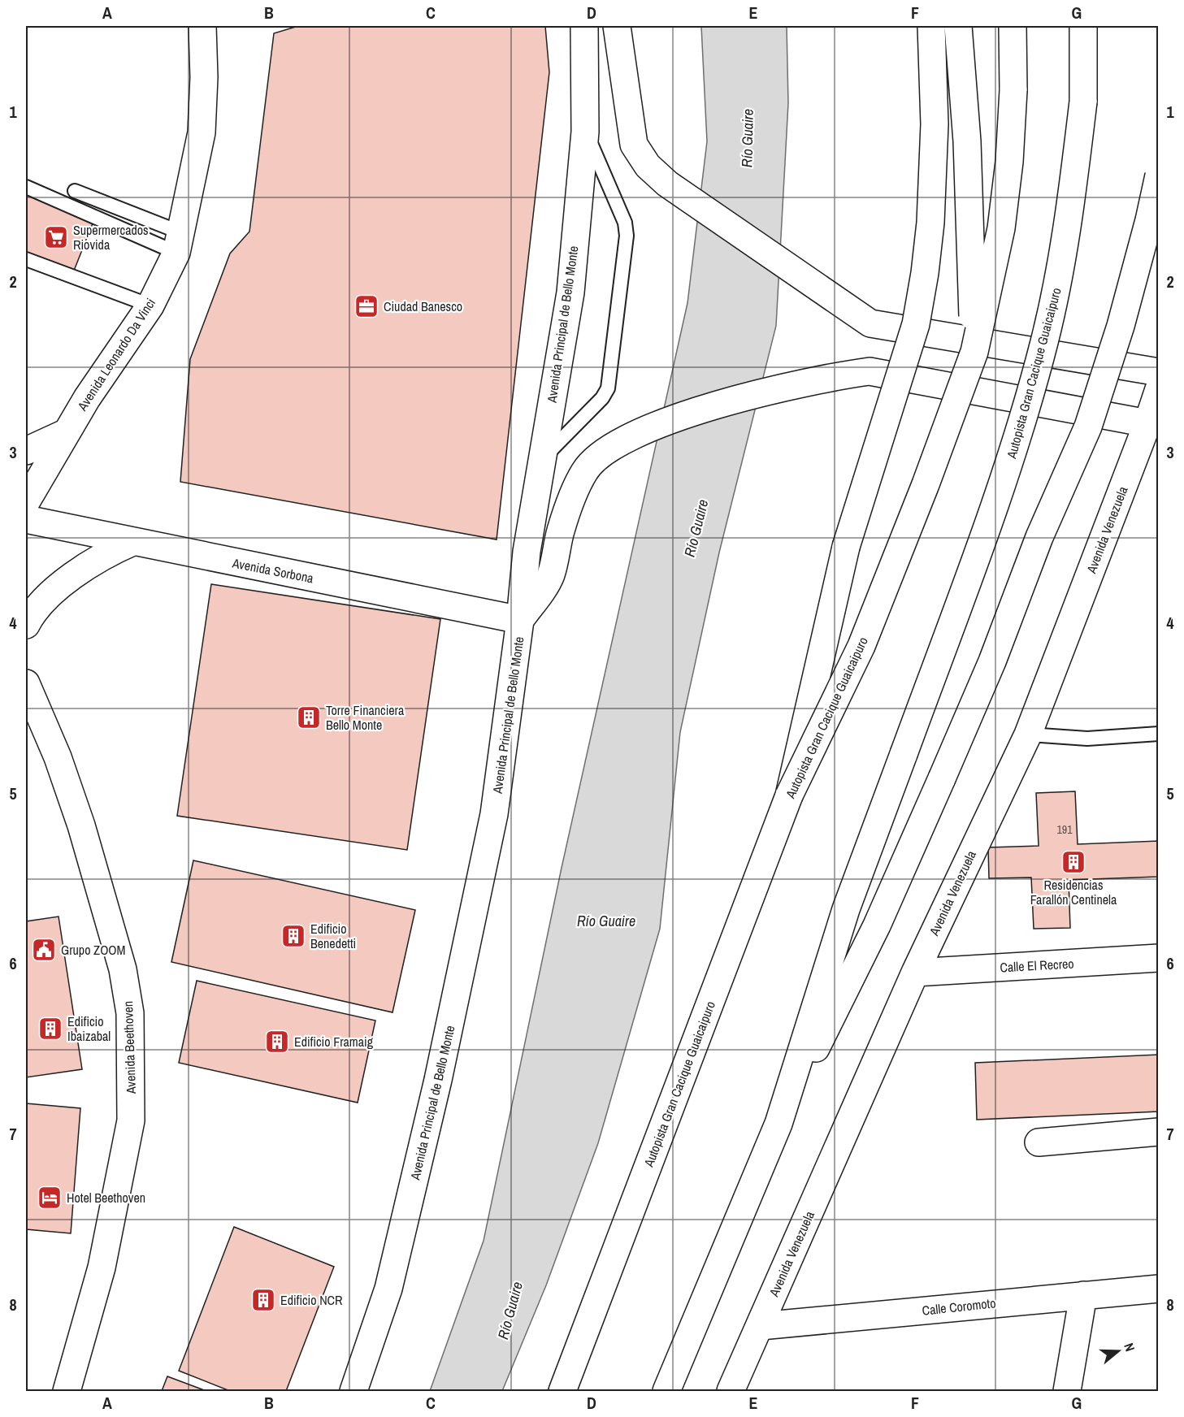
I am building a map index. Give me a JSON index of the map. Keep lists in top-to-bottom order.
{
  "streets": {
    "main road": [
      "Avenida Principal de Bello Monte",
      "Avenida Leonardo Da Vinci",
      "Autopista Gran Cacique Guaicaipuro",
      "Avenida Venezuela",
      "Avenida Sorbona",
      "Calle El Recreo",
      "Avenida Beethoven",
      "Calle Coromoto"
    ]
  },
  "crossings": [
    ["Avenida Principal de Bello Monte", "Avenida Sorbona"],
    ["Avenida Venezuela", "Calle El Recreo"],
    ["Avenida Venezuela", "Calle Coromoto"]
  ],
  "water": ["Río Guaire"],
  "places": {
    "supermarket": ["Supermercados Riovida"],
    "office": ["Ciudad Banesco"],
    "building": [
      "Torre Financiera Bello Monte",
      "Residencias Farallón Centinela",
      "Edificio Benedetti",
      "Edificio Ibaizabal",
      "Edificio Framaig",
      "Edificio NCR"
    ],
    "public building": ["Grupo ZOOM"],
    "hotel": ["Hotel Beethoven"]
  },
  "house_numbers": ["191"],
  "north": "right",
  "grid": {
    "columns": [
      "A",
      "B",
      "C",
      "D",
      "E",
      "F",
      "G"
    ],
    "rows": [
      "1",
      "2",
      "3",
      "4",
      "5",
      "6",
      "7",
      "8"
    ]
  }
}
